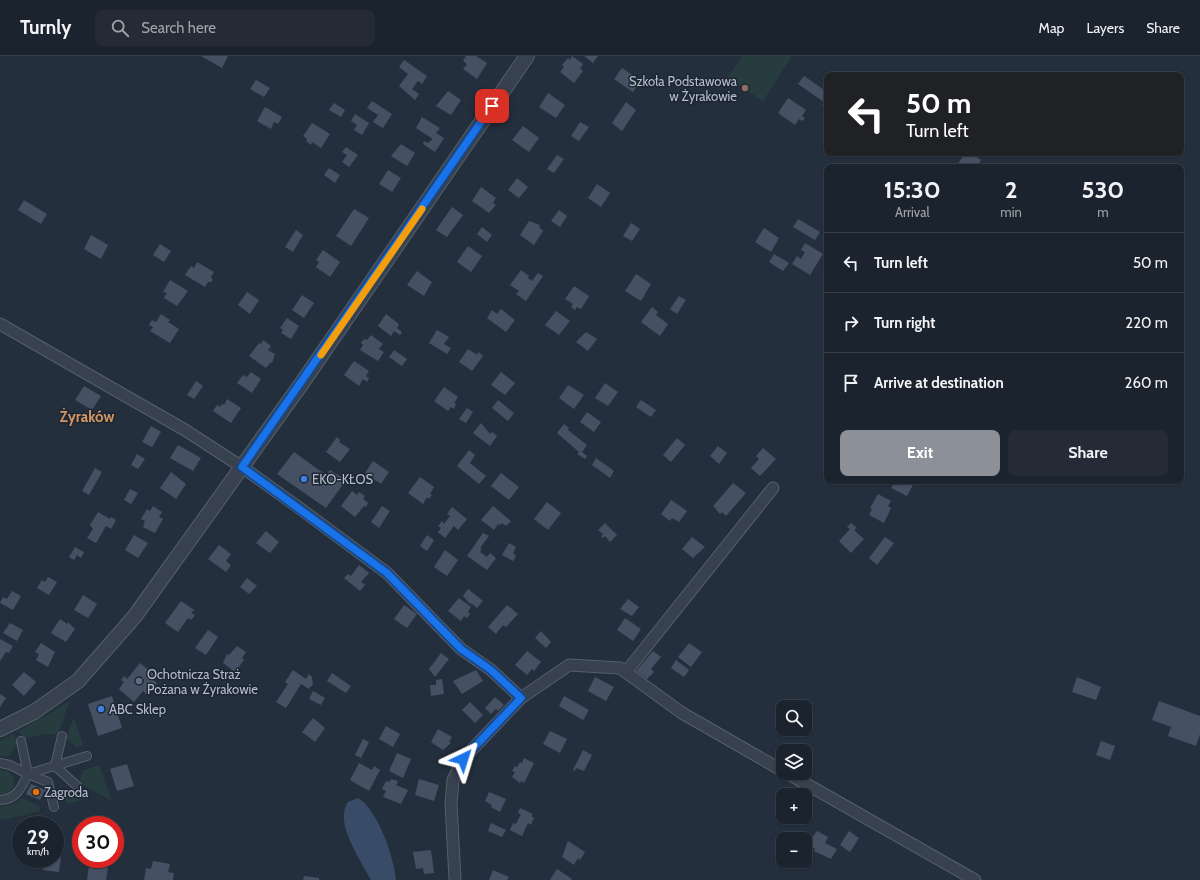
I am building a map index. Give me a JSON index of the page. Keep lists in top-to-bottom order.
{
  "districts": ["Żyraków"],
  "places": [
    "Szkoła Podstawowa w Żyrakowie",
    "EKO-KŁOS",
    "Ochotnicza Straż Pożana w Żyrakowie",
    "ABC Sklep",
    "Zagroda"
  ],
  "page": {
    "header": "Turnly",
    "search": "Search here",
    "nav": ["Map", "Layers", "Share"],
    "turn": ["50 m", "Turn left"],
    "eta": [
      "15:30",
      "Arrival",
      "2",
      "min",
      "530",
      "m"
    ],
    "list": [
      {
        "name": "Turn left",
        "value": "50 m"
      },
      {
        "name": "Turn right",
        "value": "220 m"
      },
      {
        "name": "Arrive at destination",
        "value": "260 m"
      }
    ],
    "buttons": ["Exit", "Share"],
    "map_buttons": ["+", "−"],
    "speed": "29 km/h",
    "limit": "30"
  }
}
